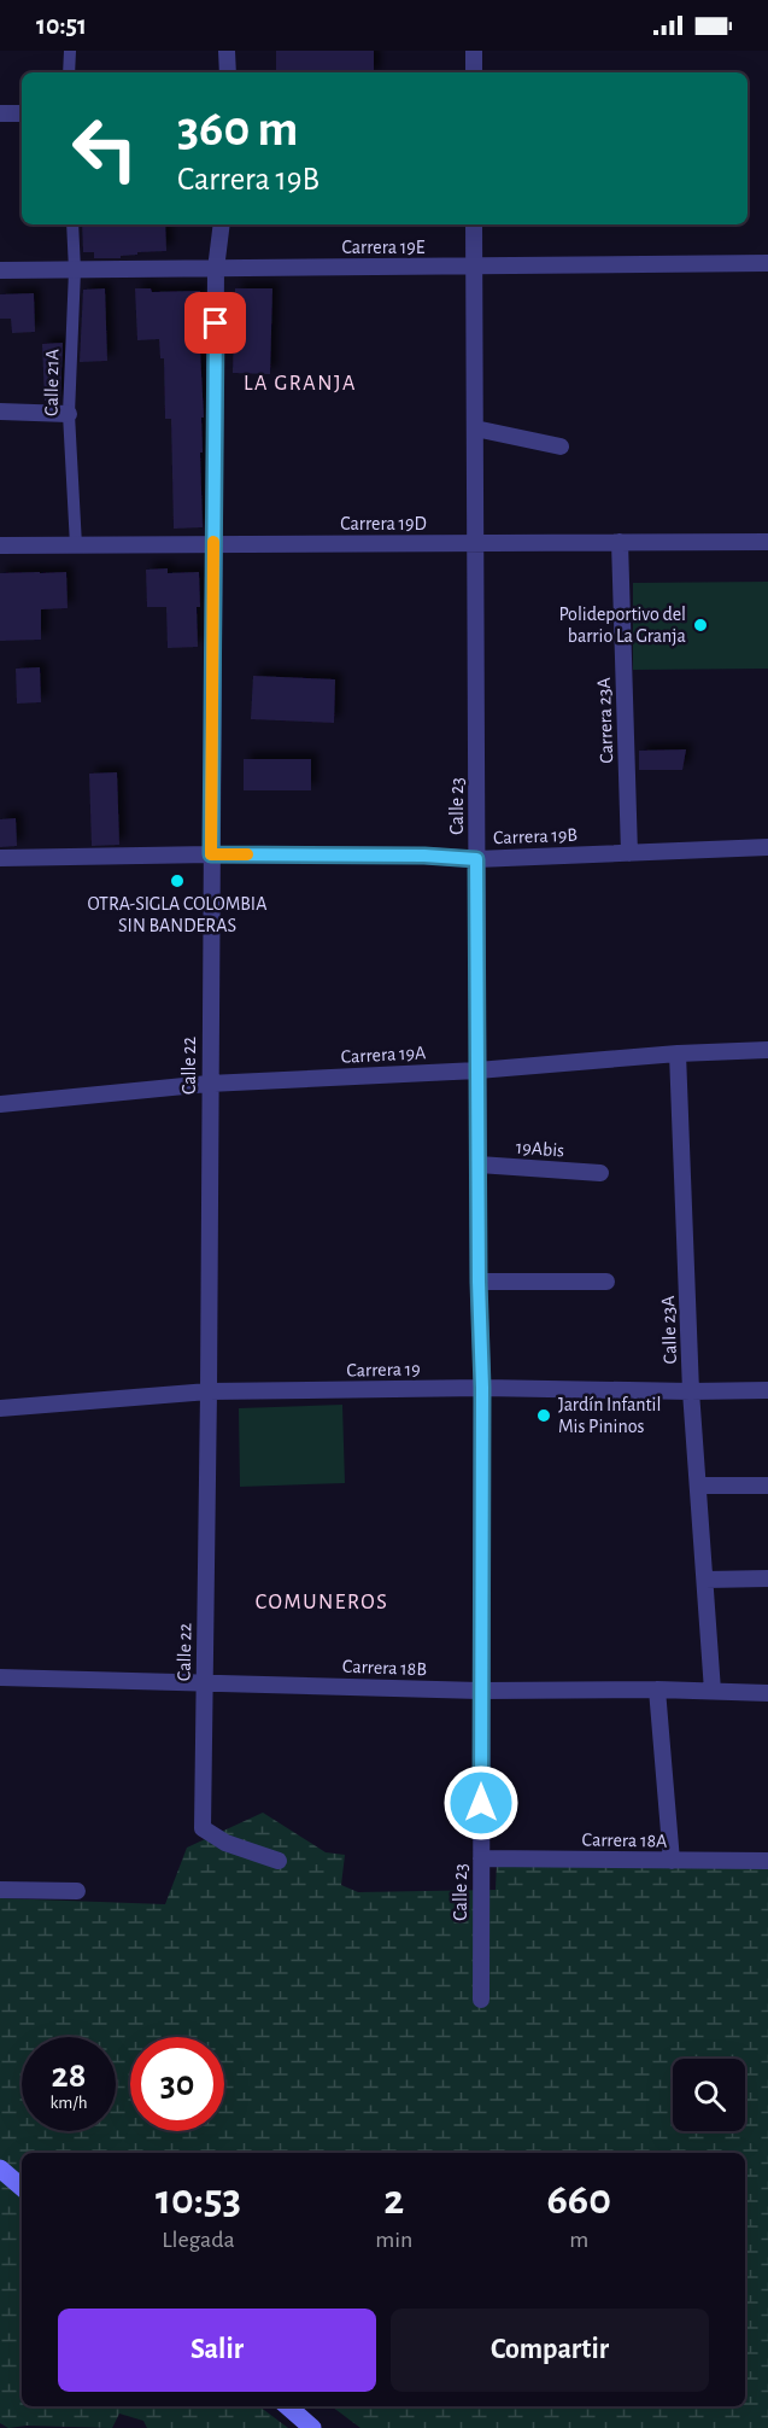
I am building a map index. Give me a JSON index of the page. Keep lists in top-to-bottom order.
{
  "streets": {
    "street": [
      "Carrera 19E",
      "Calle 21A",
      "Carrera 19D",
      "Carrera 23A",
      "Calle 23",
      "Carrera 19B",
      "Carrera 19A",
      "Calle 22",
      "19Abis",
      "Calle 23A",
      "Carrera 19",
      "Carrera 18B",
      "Carrera 18A"
    ]
  },
  "crossings": [
    ["Carrera 19E", "Calle 21A"],
    ["Carrera 19E", "Calle 23"],
    ["Carrera 19E", "Calle 22"],
    ["Calle 21A", "Carrera 19D"],
    ["Carrera 19D", "Carrera 23A"],
    ["Carrera 19D", "Calle 23"],
    ["Carrera 19D", "Calle 22"],
    ["Carrera 23A", "Carrera 19B"],
    ["Calle 23", "Carrera 19B"],
    ["Calle 23", "Carrera 19A"],
    ["Calle 23", "19Abis"],
    ["Calle 23", "Carrera 19"],
    ["Calle 23", "Carrera 18B"],
    ["Calle 23", "Carrera 18A"],
    ["Carrera 19B", "Calle 22"],
    ["Carrera 19A", "Calle 22"],
    ["Carrera 19A", "Calle 23A"],
    ["Calle 22", "Carrera 19"],
    ["Calle 22", "Carrera 18B"],
    ["Calle 23A", "Carrera 19"],
    ["Calle 23A", "Carrera 18B"]
  ],
  "districts": ["LA GRANJA", "COMUNEROS"],
  "places": ["Polideportivo del barrio La Granja", "OTRA-SIGLA COLOMBIA SIN BANDERAS", "Jardín Infantil Mis Pininos"],
  "page": {
    "status": "10:51",
    "turn": ["360 m", "Carrera 19B"],
    "speed": "28 km/h",
    "limit": "30",
    "eta": [
      "10:53",
      "Llegada",
      "2",
      "min",
      "660",
      "m"
    ],
    "buttons": ["Salir", "Compartir"]
  }
}
